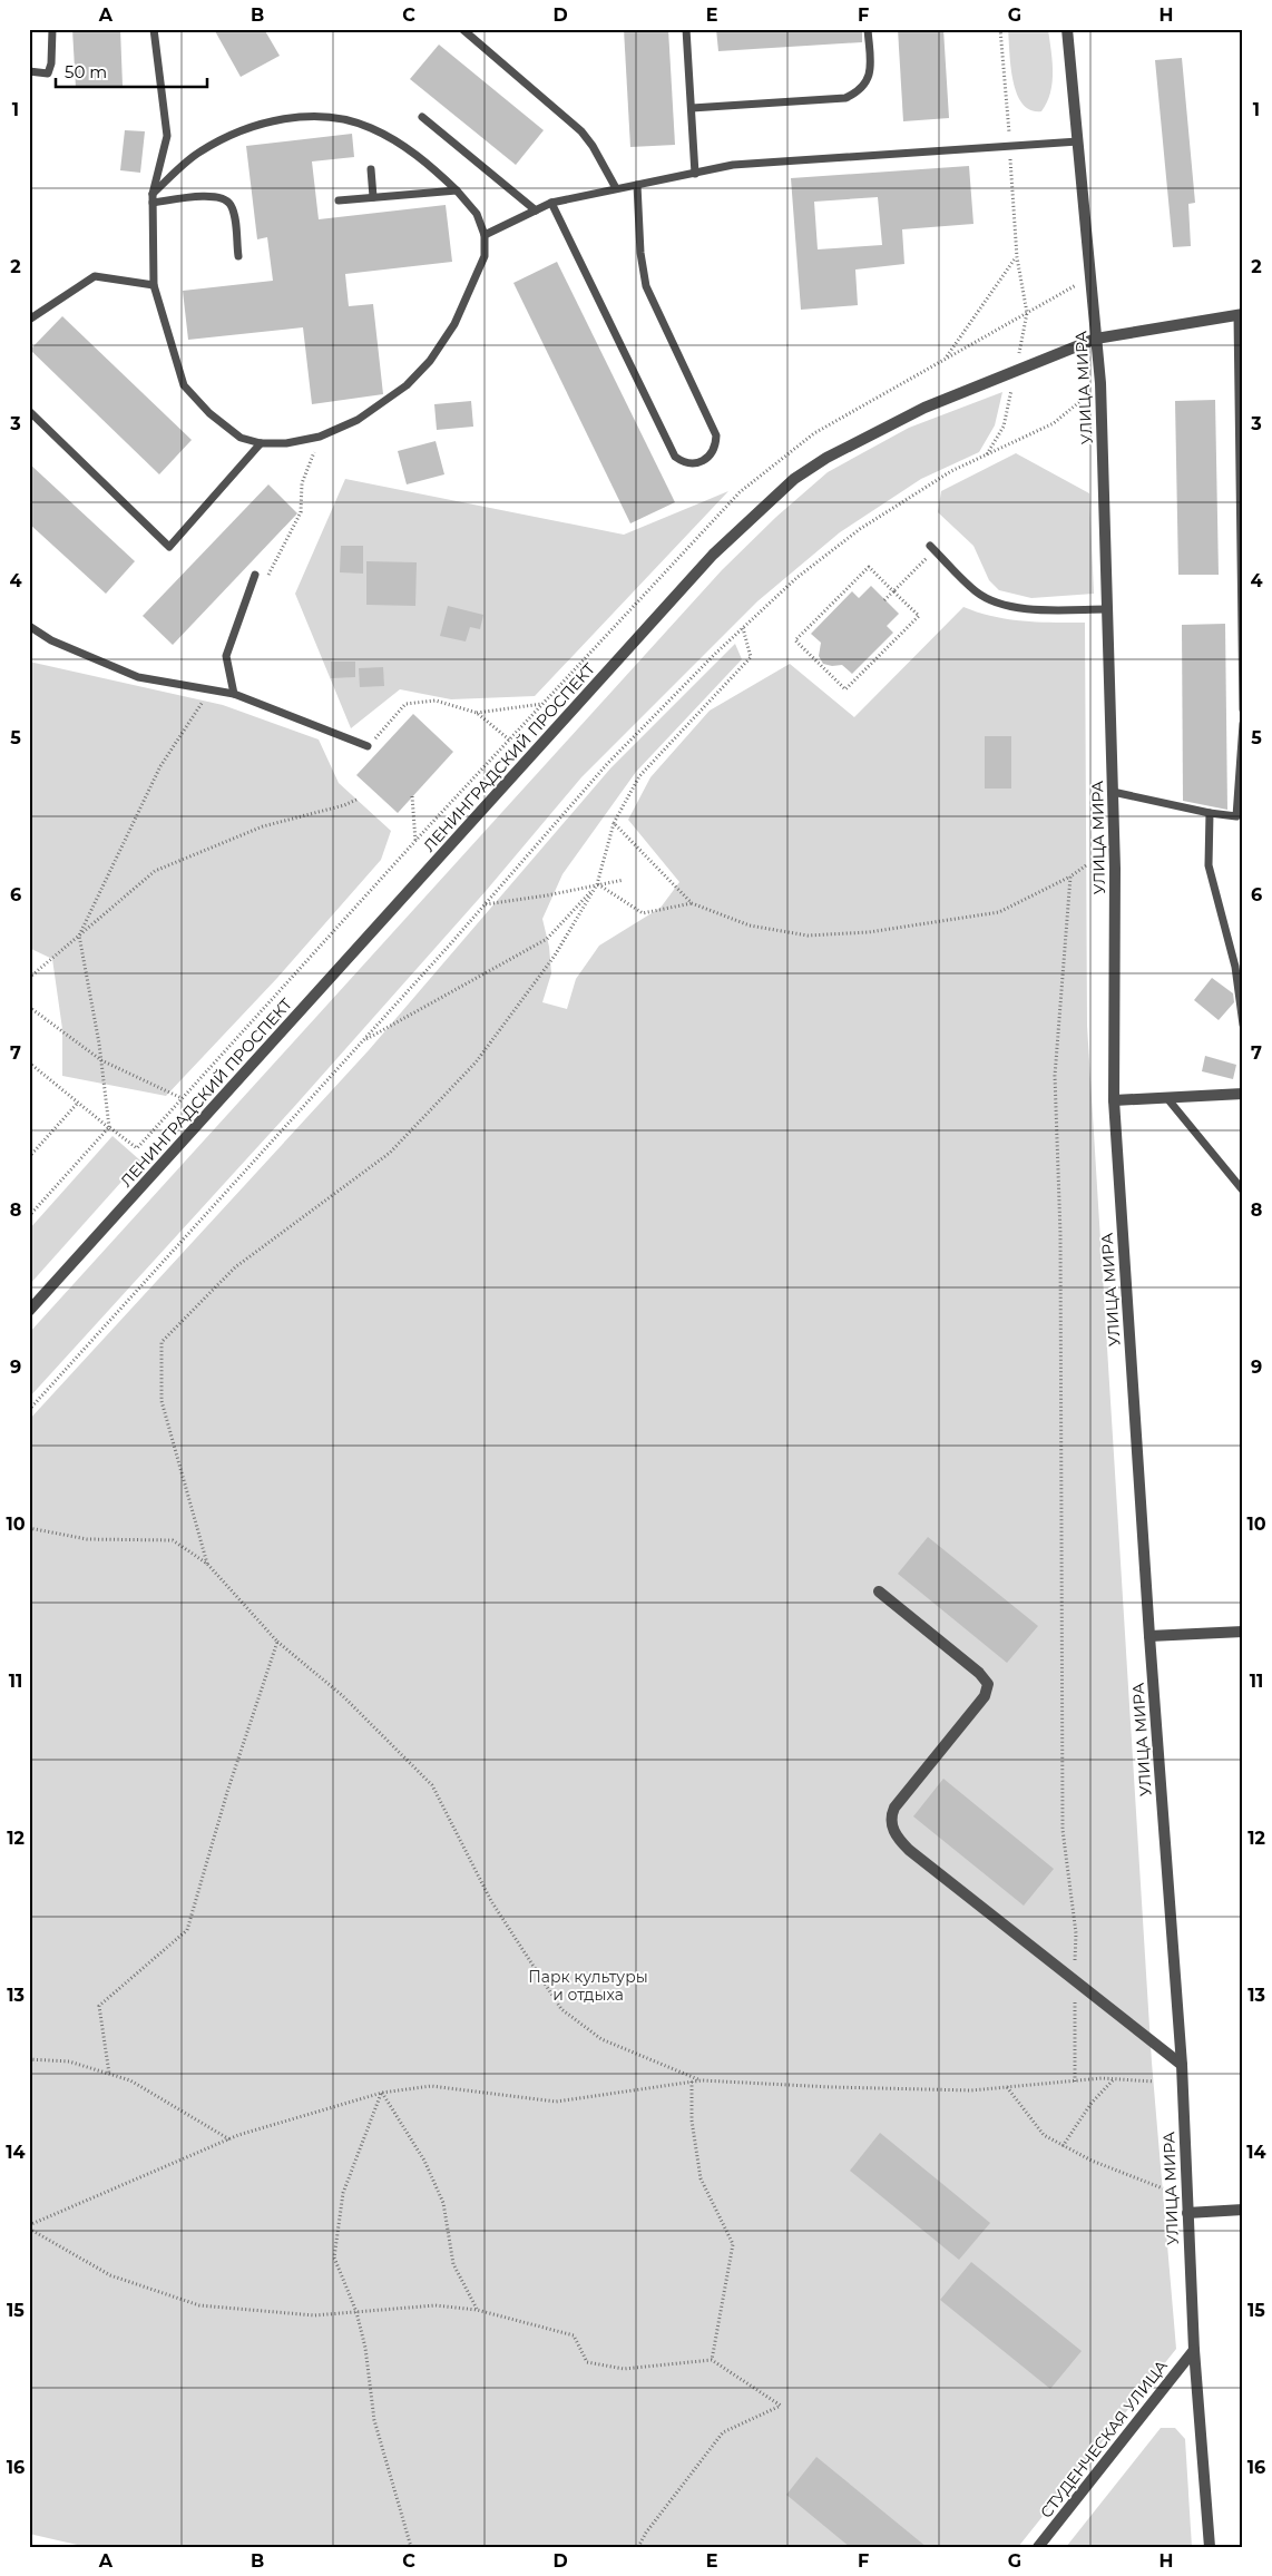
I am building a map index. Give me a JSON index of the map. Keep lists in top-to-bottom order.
{
  "streets": {
    "street": ["УЛИЦА МИРА", "ЛЕНИНГРАДСКИЙ ПРОСПЕКТ", "СТУДЕНЧЕСКАЯ УЛИЦА"]
  },
  "crossings": [
    ["УЛИЦА МИРА", "ЛЕНИНГРАДСКИЙ ПРОСПЕКТ"],
    ["УЛИЦА МИРА", "СТУДЕНЧЕСКАЯ УЛИЦА"]
  ],
  "parks": ["Парк культуры и отдыха"],
  "scale_bar": "50 m",
  "grid": {
    "columns": [
      "A",
      "B",
      "C",
      "D",
      "E",
      "F",
      "G",
      "H"
    ],
    "rows": [
      "1",
      "2",
      "3",
      "4",
      "5",
      "6",
      "7",
      "8",
      "9",
      "10",
      "11",
      "12",
      "13",
      "14",
      "15",
      "16"
    ]
  }
}
